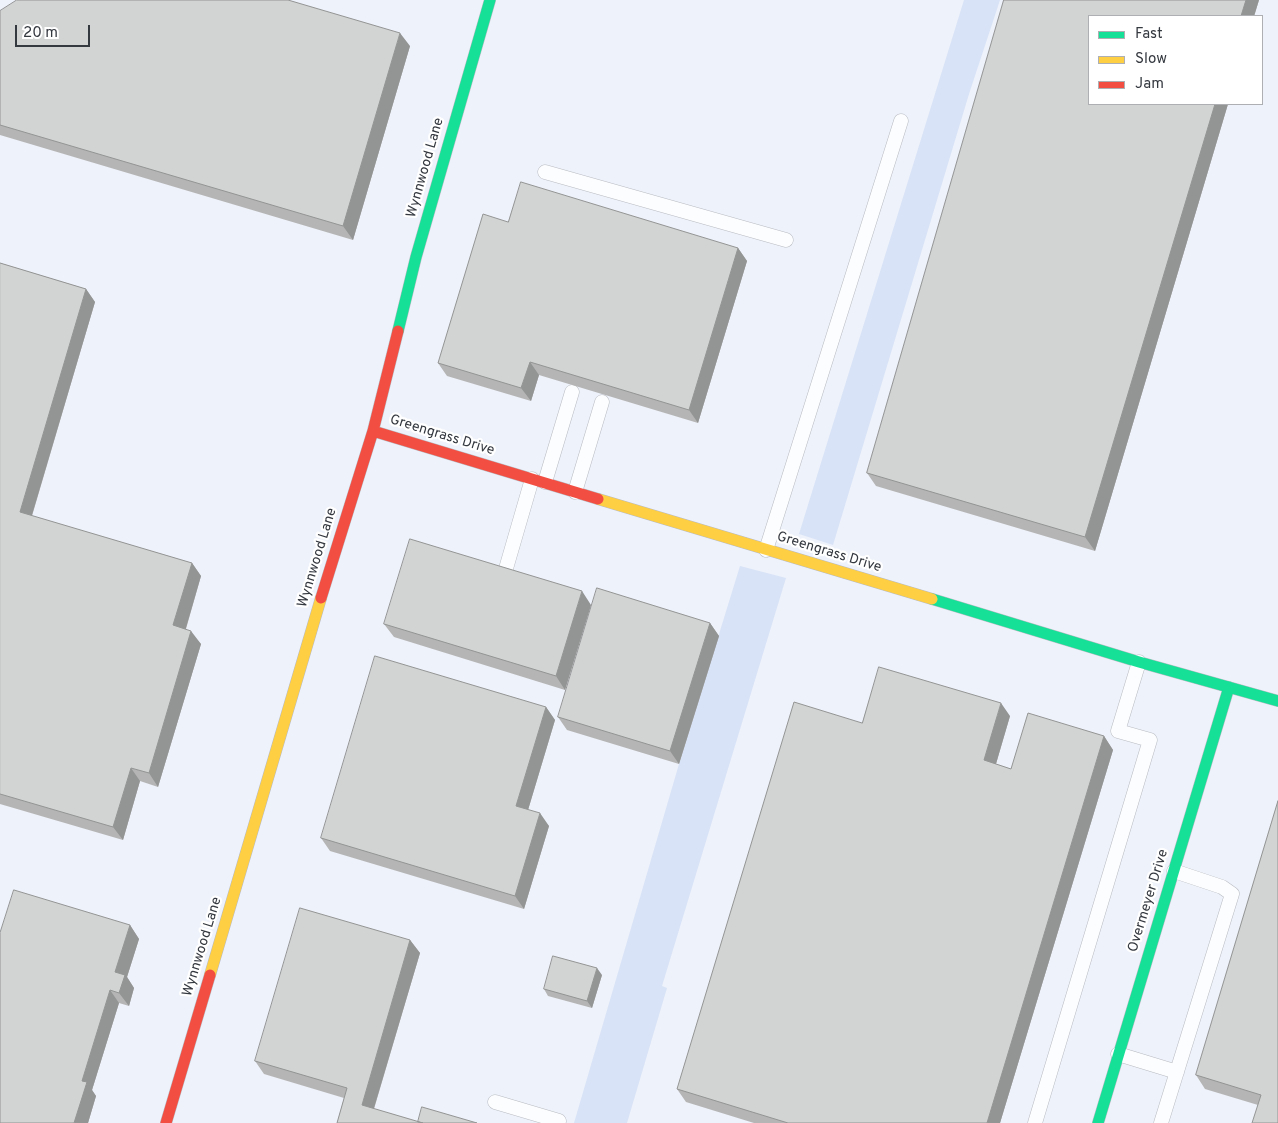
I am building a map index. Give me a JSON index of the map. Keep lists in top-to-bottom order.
{
  "streets": {
    "street": ["Wynnwood Lane", "Greengrass Drive", "Overmeyer Drive"]
  },
  "crossings": [
    ["Wynnwood Lane", "Greengrass Drive"],
    ["Greengrass Drive", "Overmeyer Drive"]
  ],
  "legend": ["Fast", "Slow", "Jam"],
  "scale_bar": "20 m"
}
